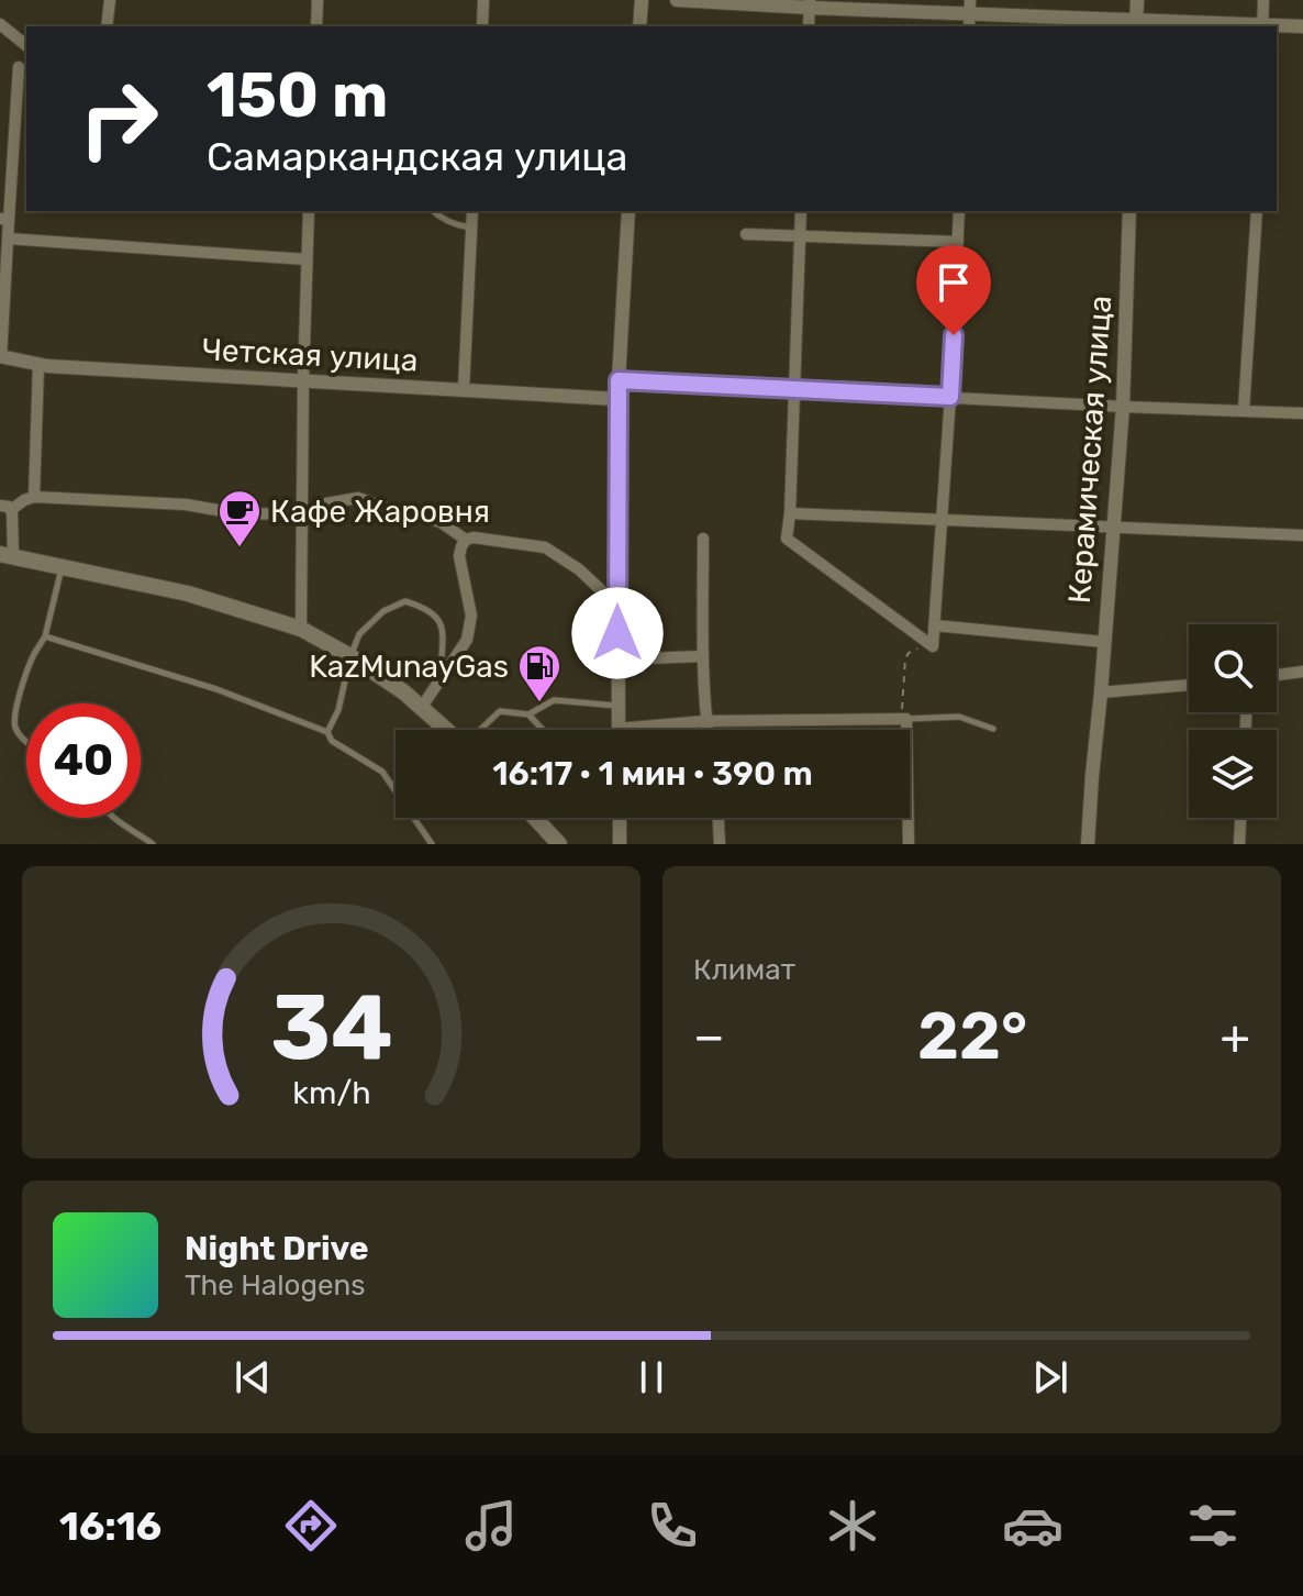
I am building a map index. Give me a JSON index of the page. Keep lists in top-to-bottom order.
{
  "streets": {
    "street": ["Четская улица", "Керамическая улица"]
  },
  "places": {
    "cafe": ["Кафе Жаровня"],
    "fuel station": ["KazMunayGas"]
  },
  "page": {
    "turn": ["150 m", "Самаркандская улица"],
    "limit": "40",
    "trip": "16:17 · 1 мин · 390 m",
    "tile": "Климат",
    "heat": ["−", "22°", "+"],
    "song": ["Night Drive", "The Halogens"],
    "tabs": "16:16",
    "gauge": ["34", "km/h"]
  }
}
